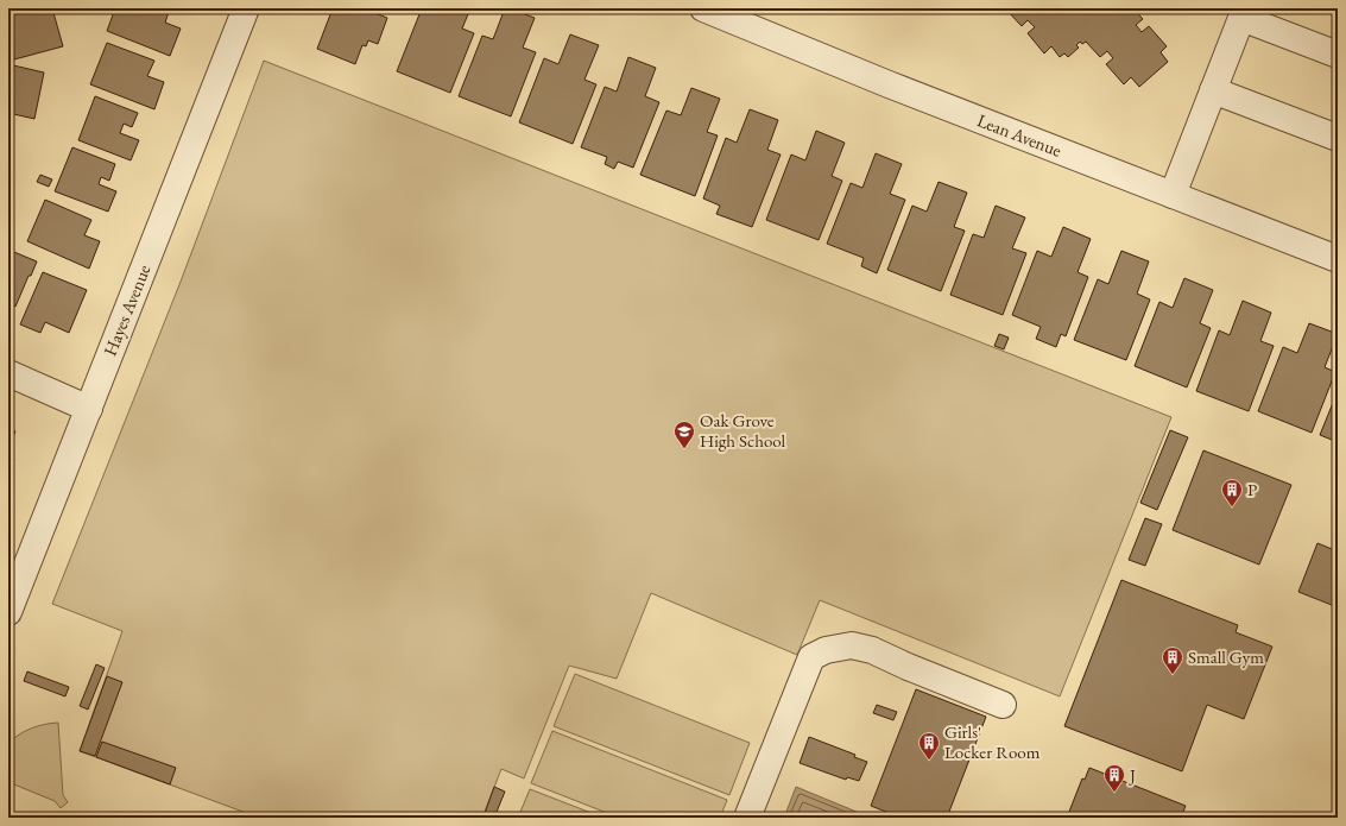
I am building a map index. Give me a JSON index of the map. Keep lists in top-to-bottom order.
{
  "streets": {
    "street": ["Lean Avenue", "Hayes Avenue"]
  },
  "places": {
    "school or university": ["Oak Grove High School"],
    "building": [
      "P",
      "Small Gym",
      "Girls' Locker Room",
      "J"
    ]
  }
}
